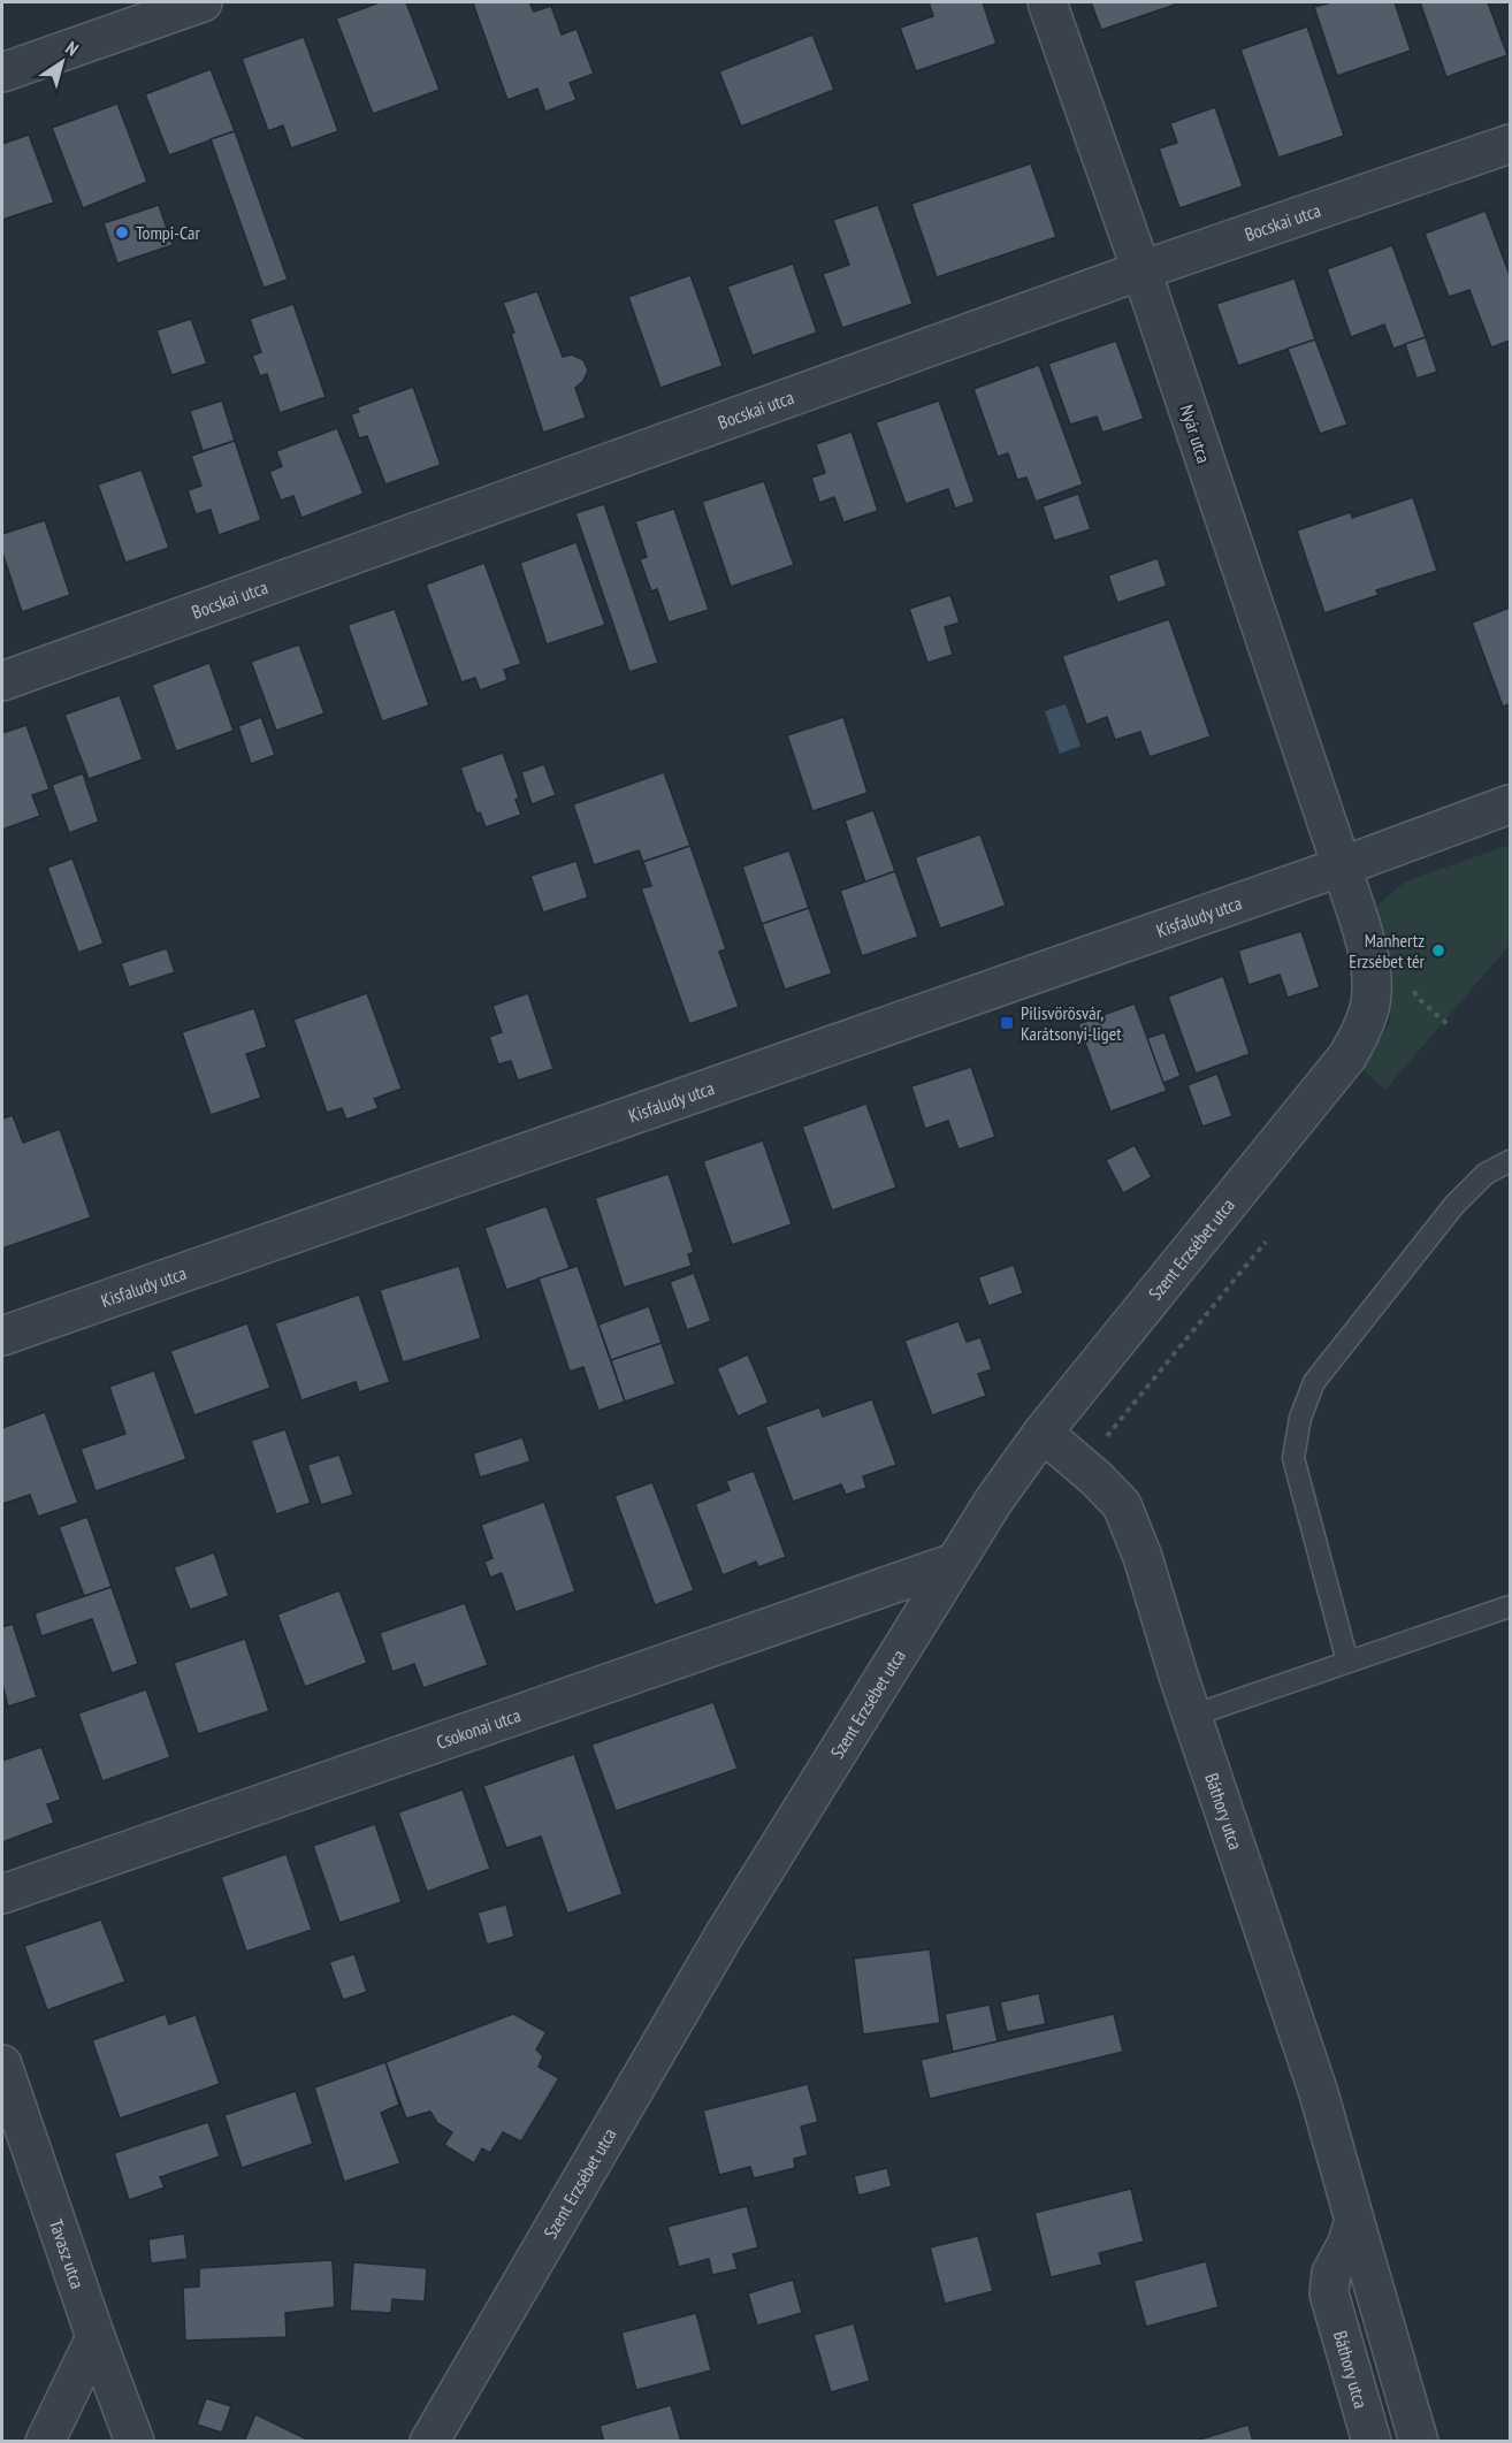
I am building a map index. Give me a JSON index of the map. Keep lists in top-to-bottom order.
{
  "streets": {
    "street": [
      "Bocskai utca",
      "Nyár utca",
      "Kisfaludy utca",
      "Szent Erzsébet utca",
      "Csokonai utca",
      "Báthory utca",
      "Tavasz utca"
    ]
  },
  "crossings": [
    ["Bocskai utca", "Nyár utca"],
    ["Nyár utca", "Kisfaludy utca"],
    ["Nyár utca", "Szent Erzsébet utca"],
    ["Kisfaludy utca", "Szent Erzsébet utca"],
    ["Szent Erzsébet utca", "Csokonai utca"],
    ["Szent Erzsébet utca", "Báthory utca"]
  ],
  "places": {
    "other": ["Tompi-Car", "Manhertz Erzsébet tér"],
    "transit": ["Pilisvörösvár, Karátsonyi-liget"]
  },
  "north": "top right"
}
